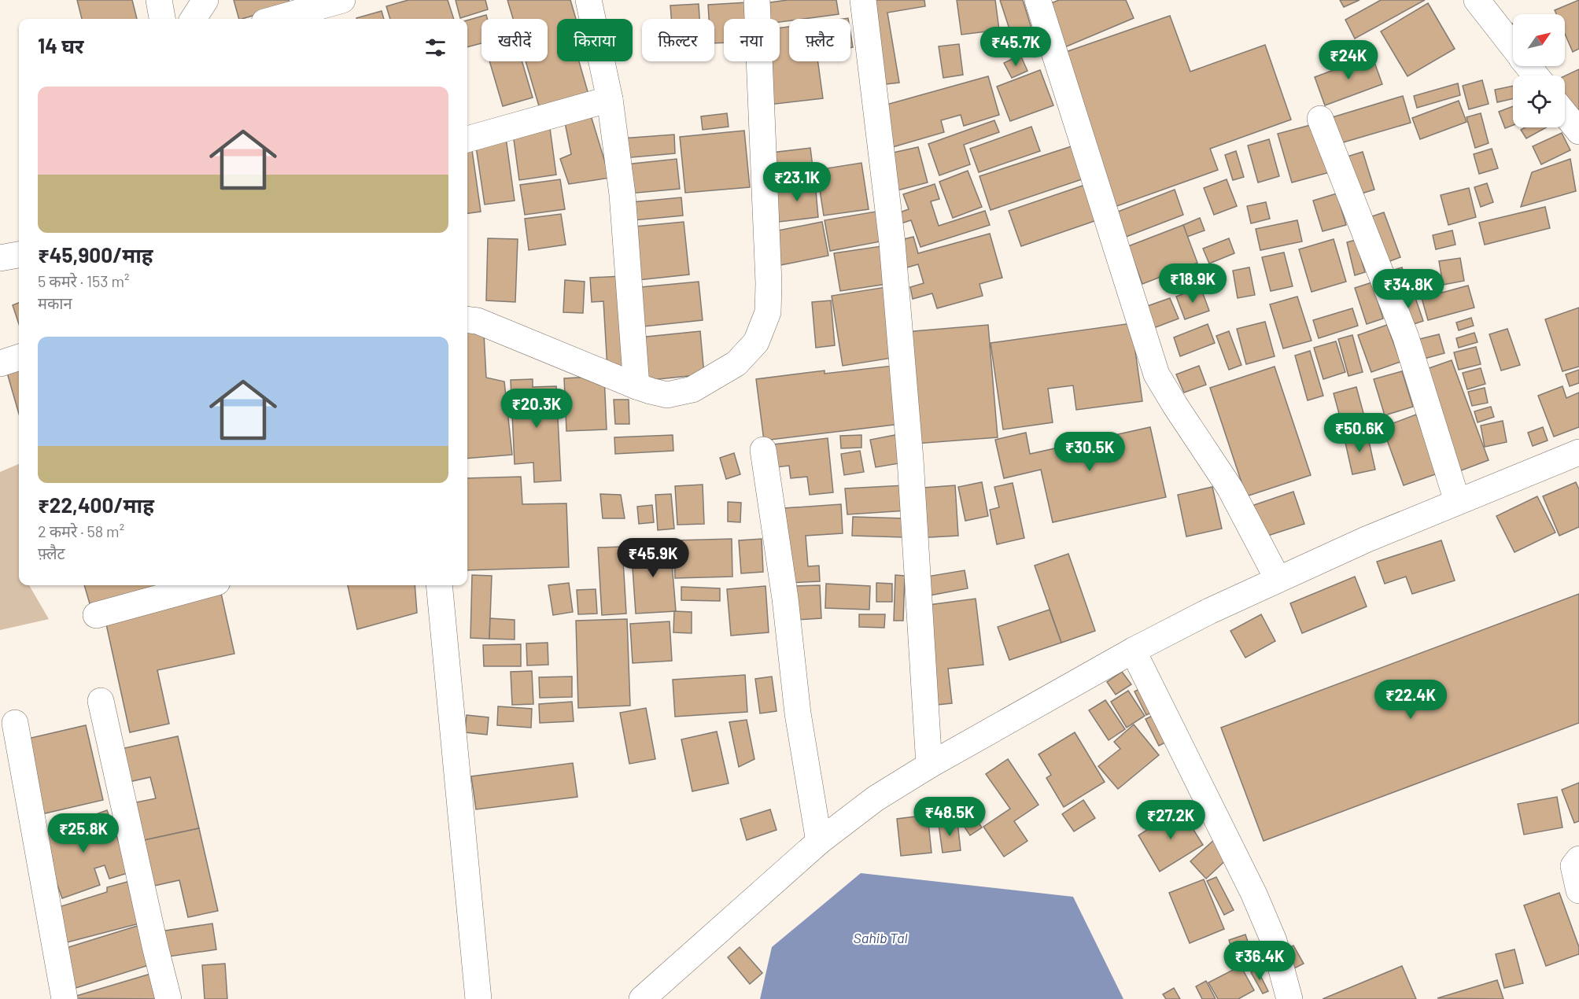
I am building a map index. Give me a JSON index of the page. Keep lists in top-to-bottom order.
{
  "water": ["Sahib Tal"],
  "north": "top right",
  "page": {
    "chip": [
      "खरीदें",
      "किराया",
      "फ़िल्टर",
      "नया",
      "फ़्लैट"
    ],
    "heading": "14 घर",
    "price": [
      "₹45.7K",
      "₹24K",
      "₹23.1K",
      "₹18.9K",
      "₹34.8K",
      "₹20.3K",
      "₹50.6K",
      "₹30.5K",
      "₹45.9K",
      "₹22.4K",
      "₹48.5K",
      "₹27.2K",
      "₹25.8K",
      "₹36.4K"
    ],
    "list": [
      {
        "name": "₹45,900/माह",
        "note": "5 कमरे · 153 m² · मकान"
      },
      {
        "name": "₹22,400/माह",
        "note": "2 कमरे · 58 m² · फ़्लैट"
      }
    ]
  }
}
